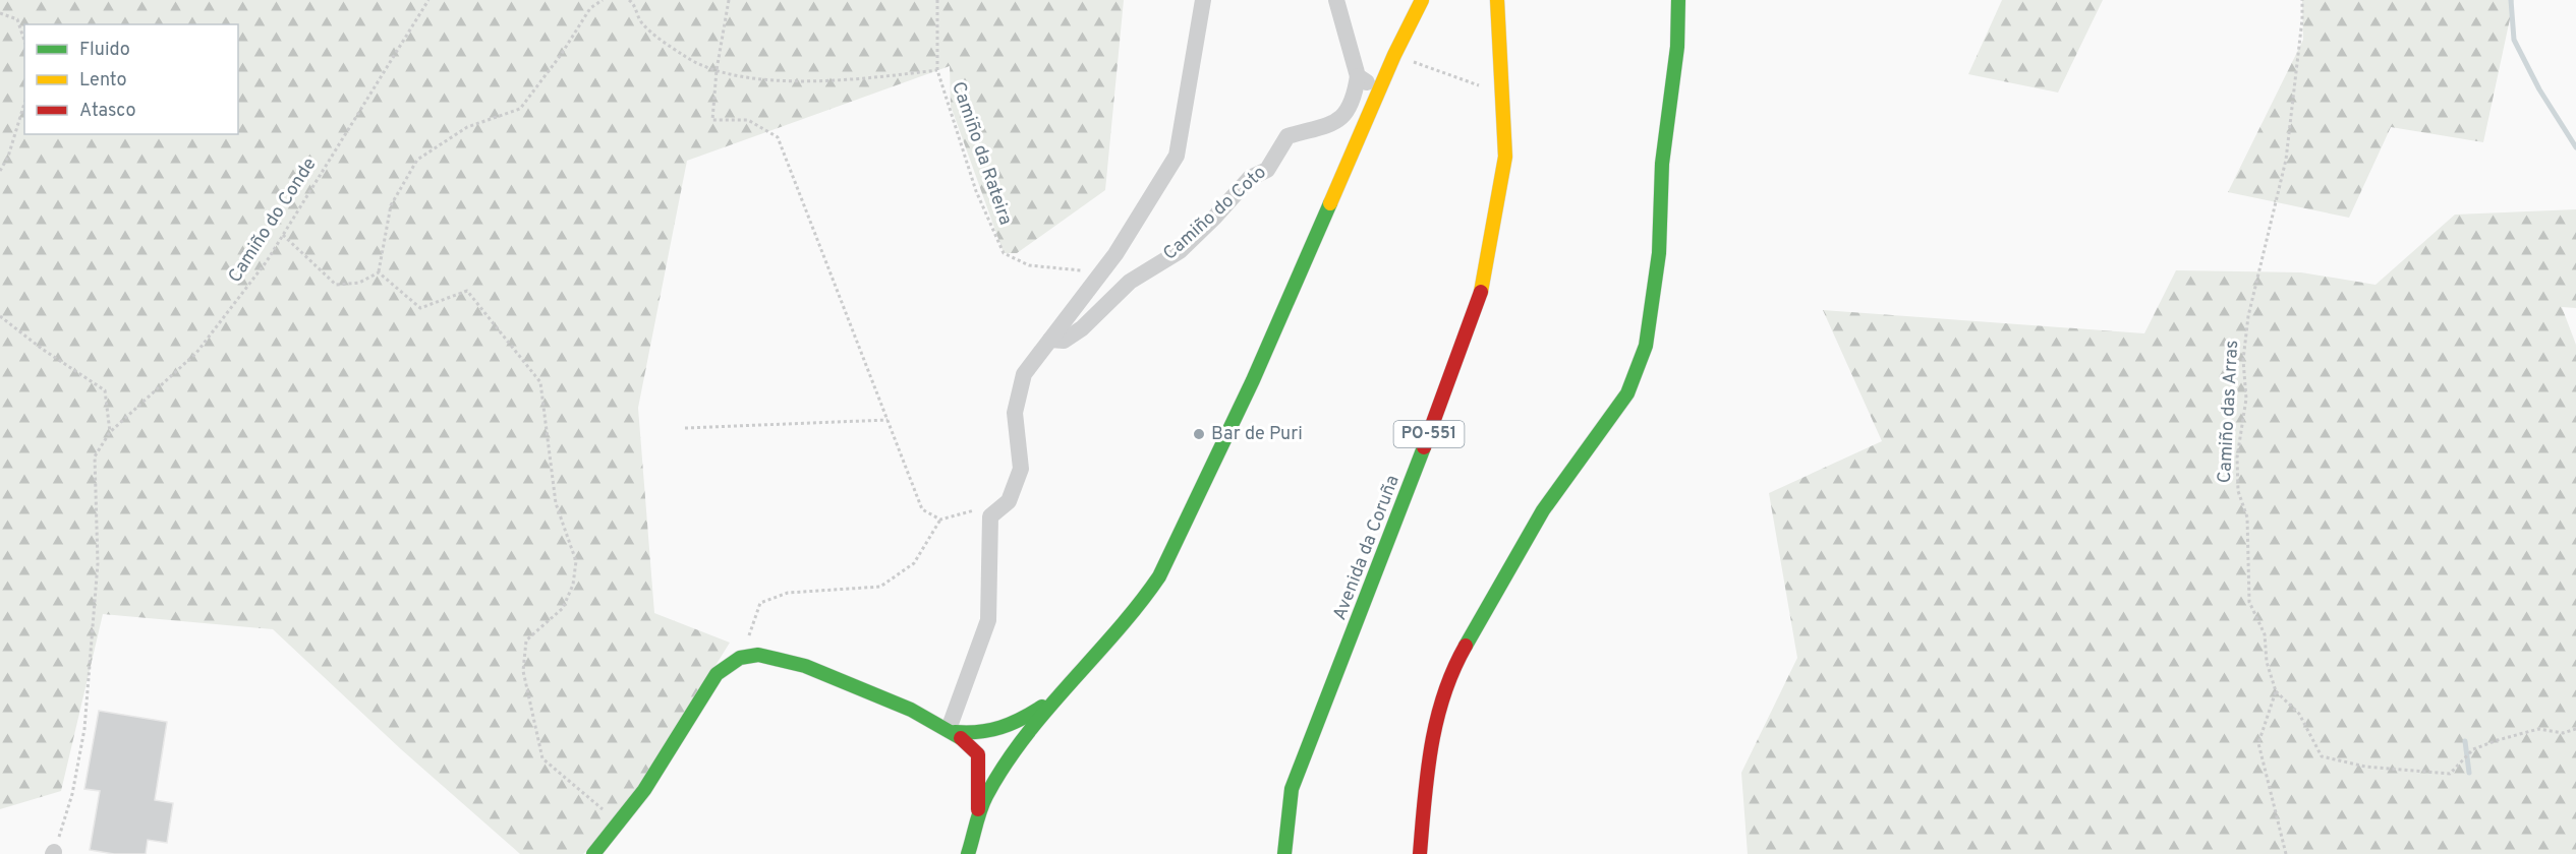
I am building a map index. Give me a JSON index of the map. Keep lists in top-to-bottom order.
{
  "streets": {
    "street": ["Camiño do Coto", "PO-551", "Avenida da Coruña"],
    "path": ["Camiño da Rateira", "Camiño do Conde", "Camiño das Arras"]
  },
  "places": ["Bar de Puri"],
  "legend": ["Fluido", "Lento", "Atasco"]
}
